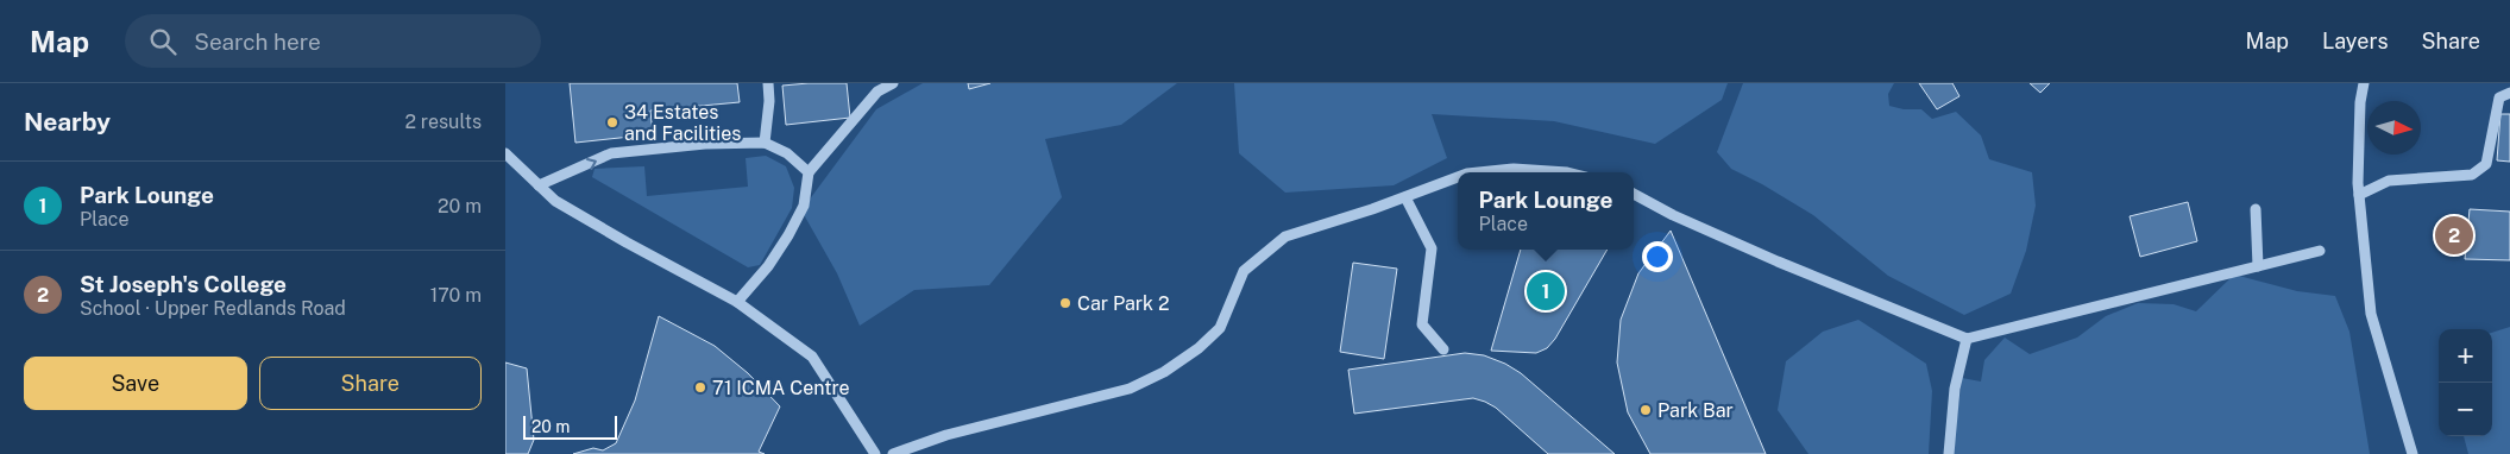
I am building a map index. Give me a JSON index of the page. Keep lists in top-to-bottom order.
{
  "places": [
    "34 Estates and Facilities",
    "Car Park 2",
    "71 ICMA Centre",
    "Park Bar"
  ],
  "scale_bar": "20 m",
  "north": "right",
  "page": {
    "header": "Map",
    "search": "Search here",
    "nav": ["Map", "Layers", "Share"],
    "heading": ["Nearby", "2 results"],
    "list": [
      {
        "mark": "1",
        "name": "Park Lounge",
        "note": "Place",
        "value": "20 m"
      },
      {
        "mark": "2",
        "name": "St Joseph's College",
        "note": "School · Upper Redlands Road",
        "value": "170 m"
      }
    ],
    "popup": ["Park Lounge", "Place"],
    "pins": ["2", "1"],
    "map_buttons": ["+", "−"],
    "buttons": ["Save", "Share"],
    "scale": "20 m"
  }
}
